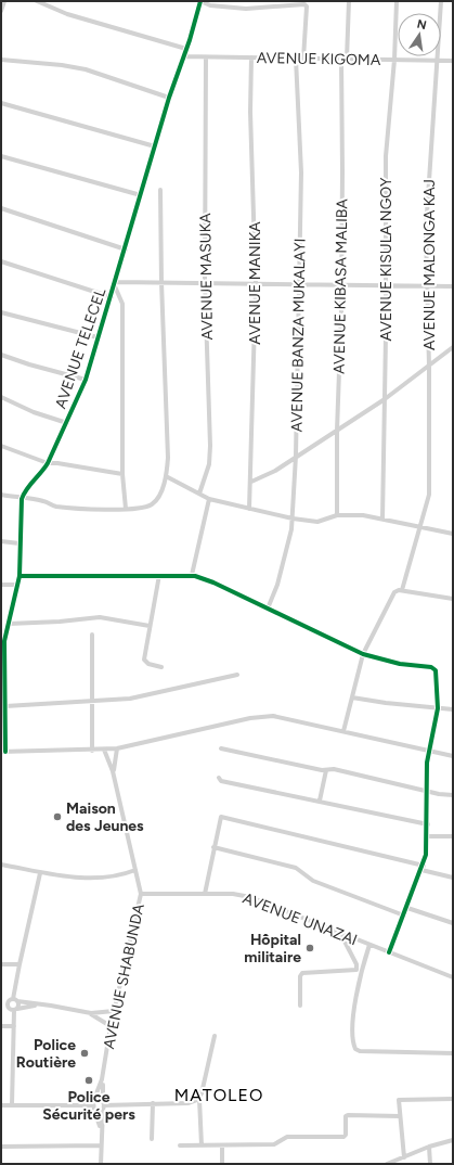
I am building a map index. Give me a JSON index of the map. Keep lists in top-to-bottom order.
{
  "streets": {
    "street": [
      "AVENUE KIGOMA",
      "AVENUE KISULA NGOY",
      "AVENUE MALONGA KAJ",
      "AVENUE MASUKA",
      "AVENUE MANIKA",
      "AVENUE KIBASA MALIBA",
      "AVENUE BANZA MUKALAYI",
      "AVENUE TELECEL",
      "AVENUE UNAZAI",
      "AVENUE SHABUNDA"
    ]
  },
  "crossings": [
    ["AVENUE KIGOMA", "AVENUE KISULA NGOY"],
    ["AVENUE KIGOMA", "AVENUE MALONGA KAJ"],
    ["AVENUE KIGOMA", "AVENUE MASUKA"],
    ["AVENUE KIGOMA", "AVENUE MANIKA"],
    ["AVENUE KIGOMA", "AVENUE KIBASA MALIBA"],
    ["AVENUE KIGOMA", "AVENUE BANZA MUKALAYI"],
    ["AVENUE KIGOMA", "AVENUE TELECEL"],
    ["AVENUE UNAZAI", "AVENUE SHABUNDA"]
  ],
  "districts": ["MATOLEO"],
  "places": [
    "Maison des Jeunes",
    "Hôpital militaire",
    "Police Routière",
    "Police Sécurité pers"
  ],
  "north": "top"
}
